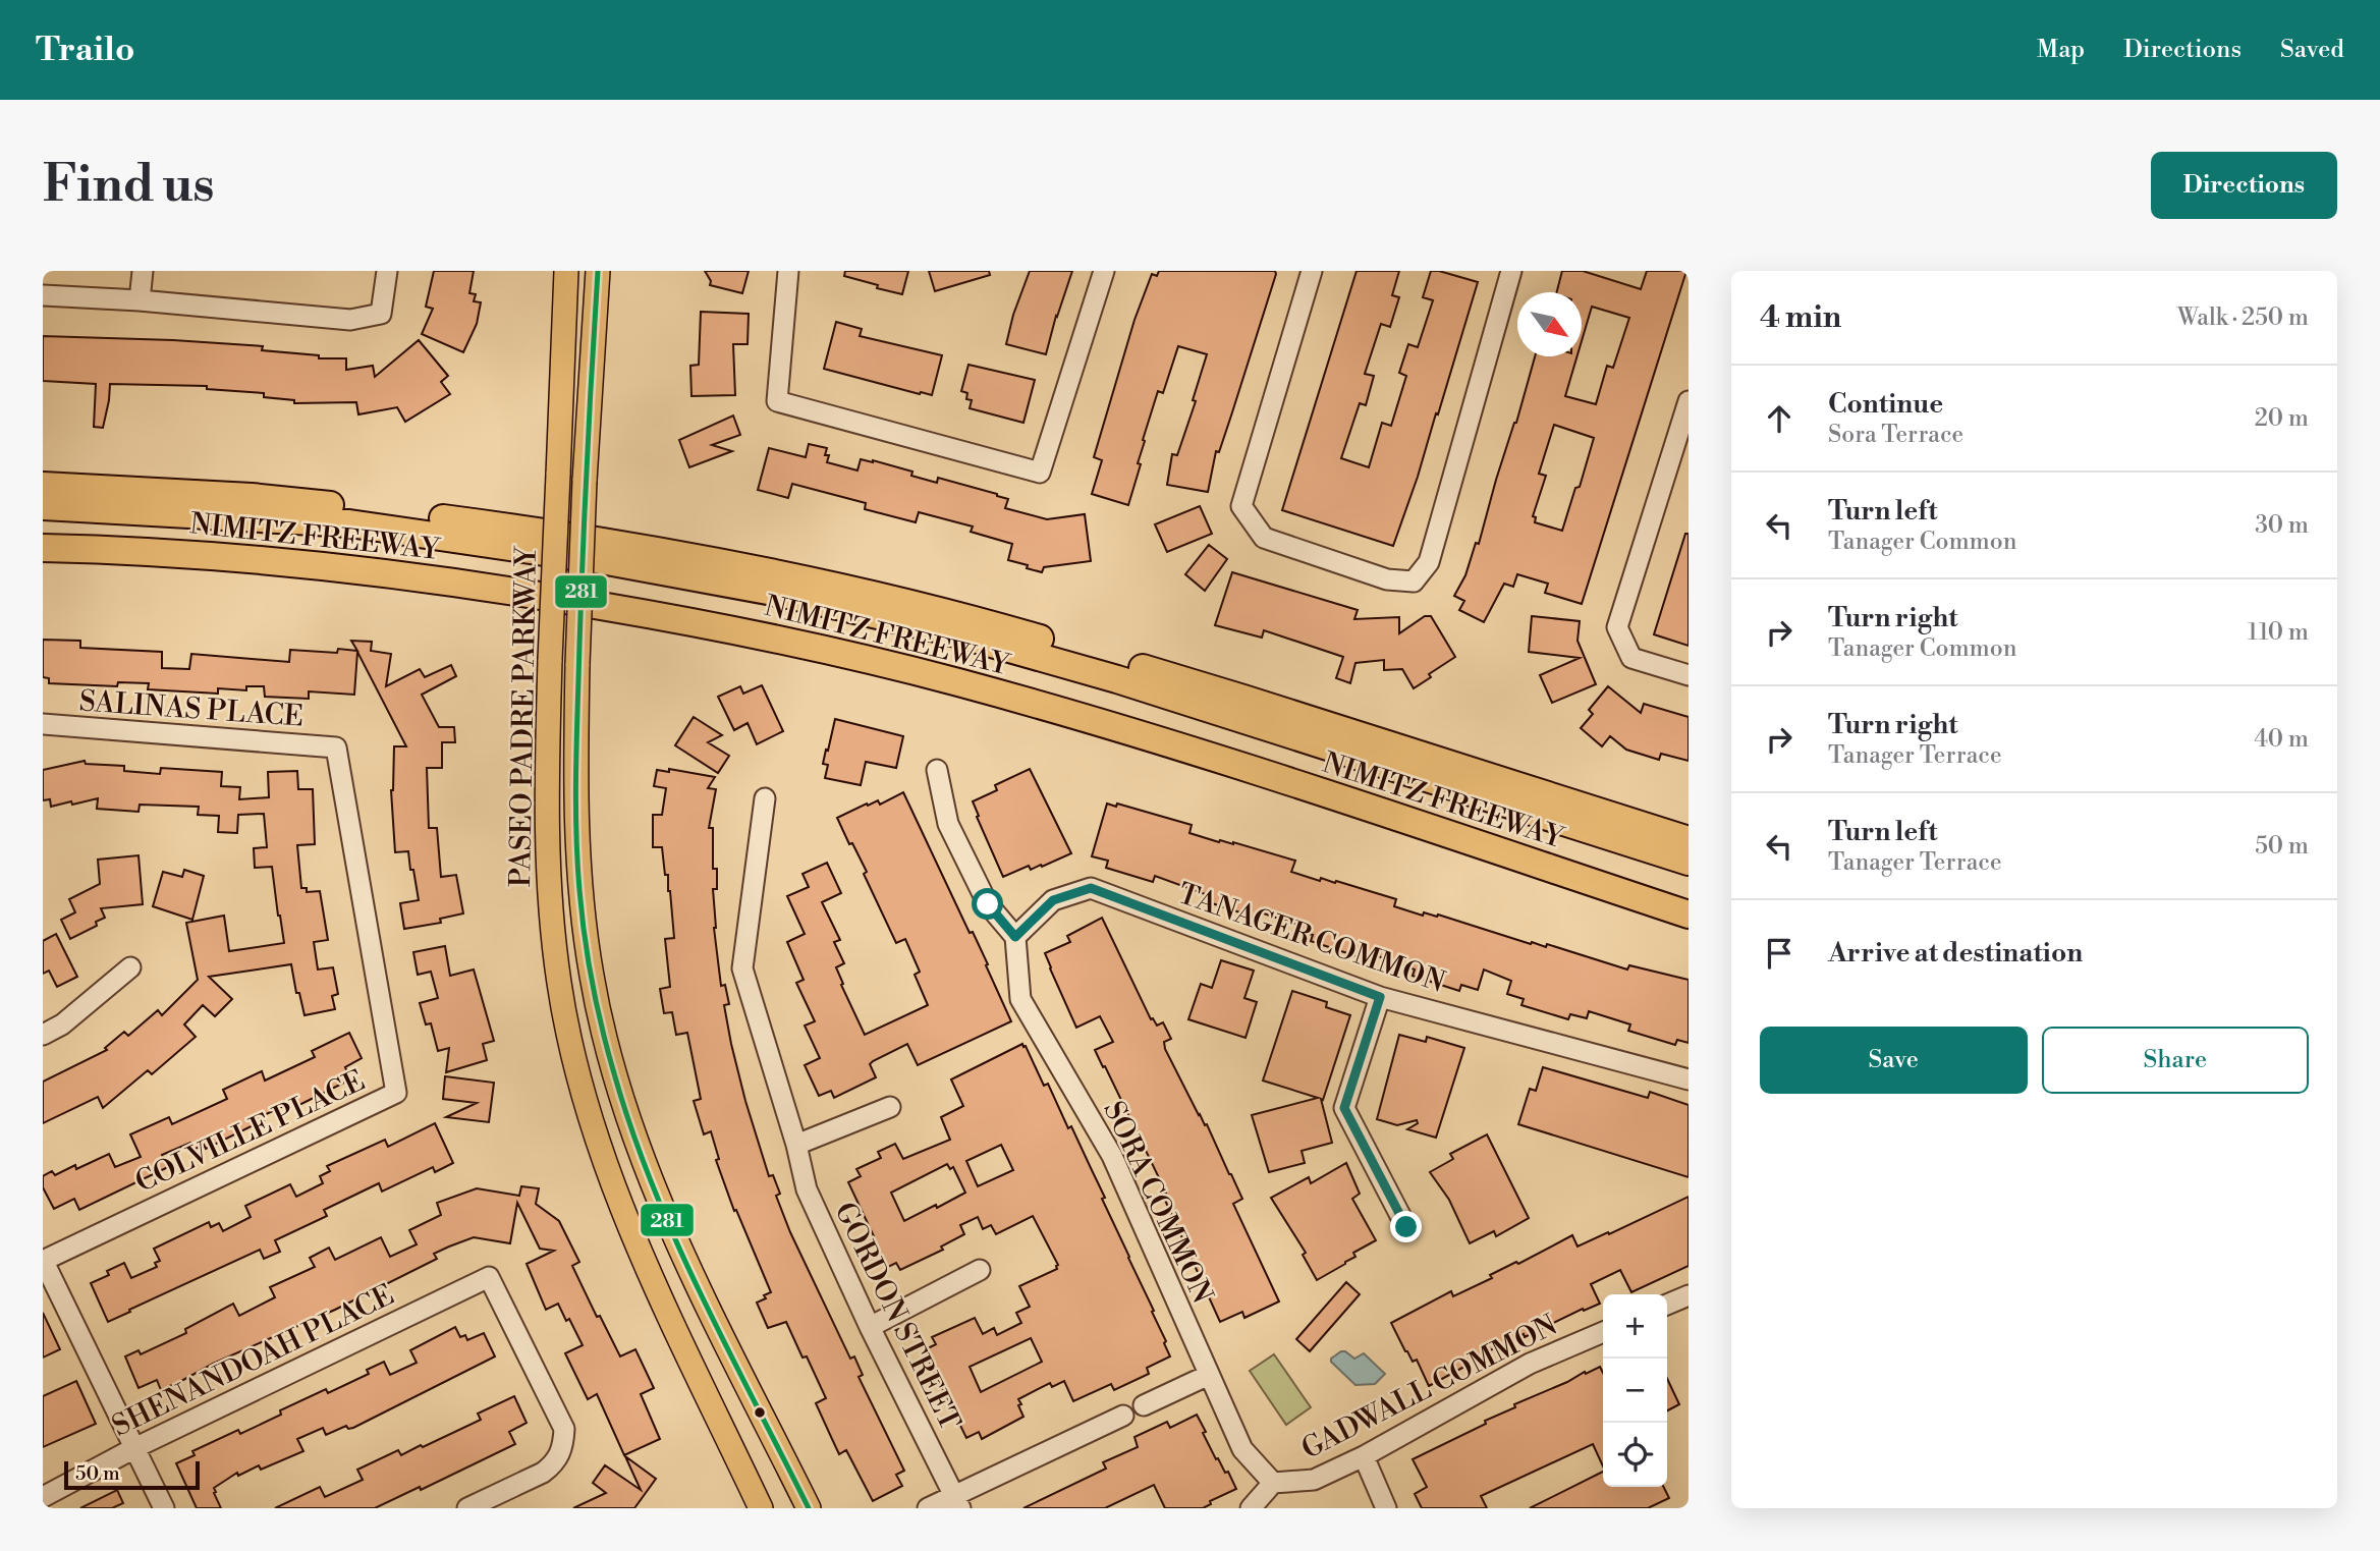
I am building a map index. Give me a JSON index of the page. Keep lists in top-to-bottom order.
{
  "streets": {
    "highway": ["NIMITZ FREEWAY"],
    "main road": ["PASEO PADRE PARKWAY"],
    "street": [
      "SALINAS PLACE",
      "TANAGER COMMON",
      "COLVILLE PLACE",
      "SORA COMMON",
      "GORDON STREET",
      "SHENANDOAH PLACE",
      "GADWALL COMMON"
    ]
  },
  "crossings": [
    ["SALINAS PLACE", "COLVILLE PLACE"],
    ["TANAGER COMMON", "SORA COMMON"],
    ["SORA COMMON", "GADWALL COMMON"]
  ],
  "lines": ["transit line 281"],
  "scale_bar": "50 m",
  "north": "bottom right",
  "page": {
    "header": "Trailo",
    "nav": ["Map", "Directions", "Saved"],
    "buttons": [
      "Directions",
      ["Save", "Share"]
    ],
    "title": "Find us",
    "heading": ["4 min", "Walk · 250 m"],
    "list": [
      ["Continue", "Sora Terrace", "20 m"],
      ["Turn left", "Tanager Common", "30 m"],
      ["Turn right", "Tanager Common", "110 m"],
      ["Turn right", "Tanager Terrace", "40 m"],
      ["Turn left", "Tanager Terrace", "50 m"],
      "Arrive at destination"
    ],
    "map_buttons": ["+", "−"],
    "scale": "50 m"
  }
}
